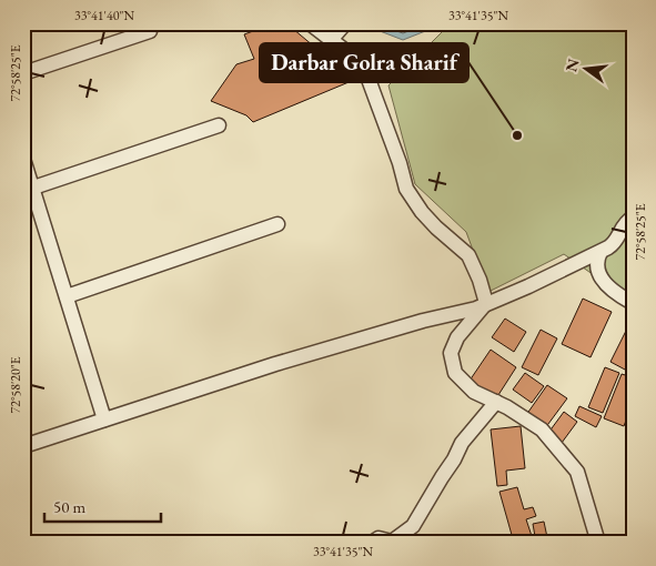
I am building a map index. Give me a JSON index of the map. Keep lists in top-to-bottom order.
{
  "places": ["Darbar Golra Sharif"],
  "scale_bar": "50 m",
  "north": "left",
  "coordinates": [
    "33°41'40\"N",
    "33°41'35\"N",
    "72°58'25\"E",
    "72°58'20\"E"
  ]
}
